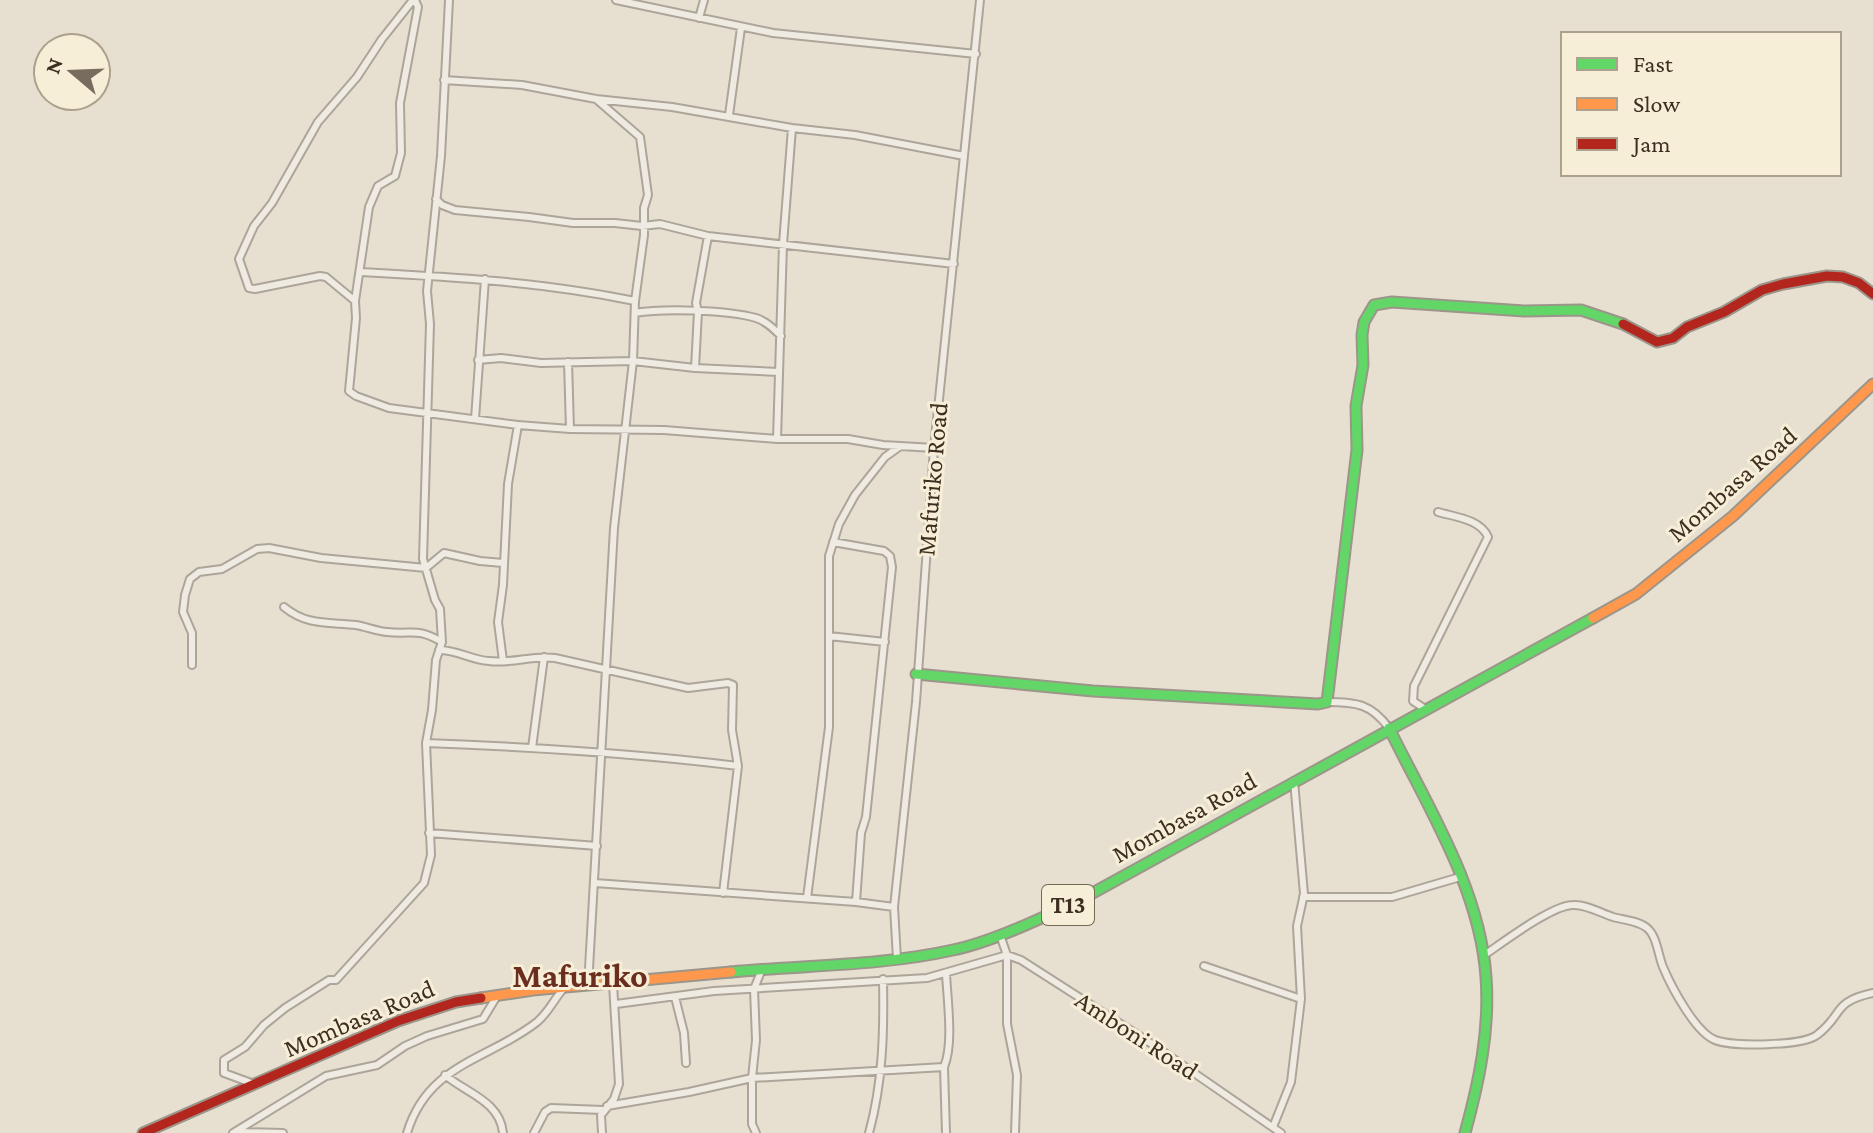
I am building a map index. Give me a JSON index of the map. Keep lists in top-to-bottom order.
{
  "streets": {
    "main road": ["Mombasa Road", "T13"],
    "street": ["Mafuriko Road", "Amboni Road"]
  },
  "crossings": [
    ["Mafuriko Road", "Mombasa Road"]
  ],
  "districts": ["Mafuriko"],
  "legend": ["Fast", "Slow", "Jam"],
  "north": "left"
}
